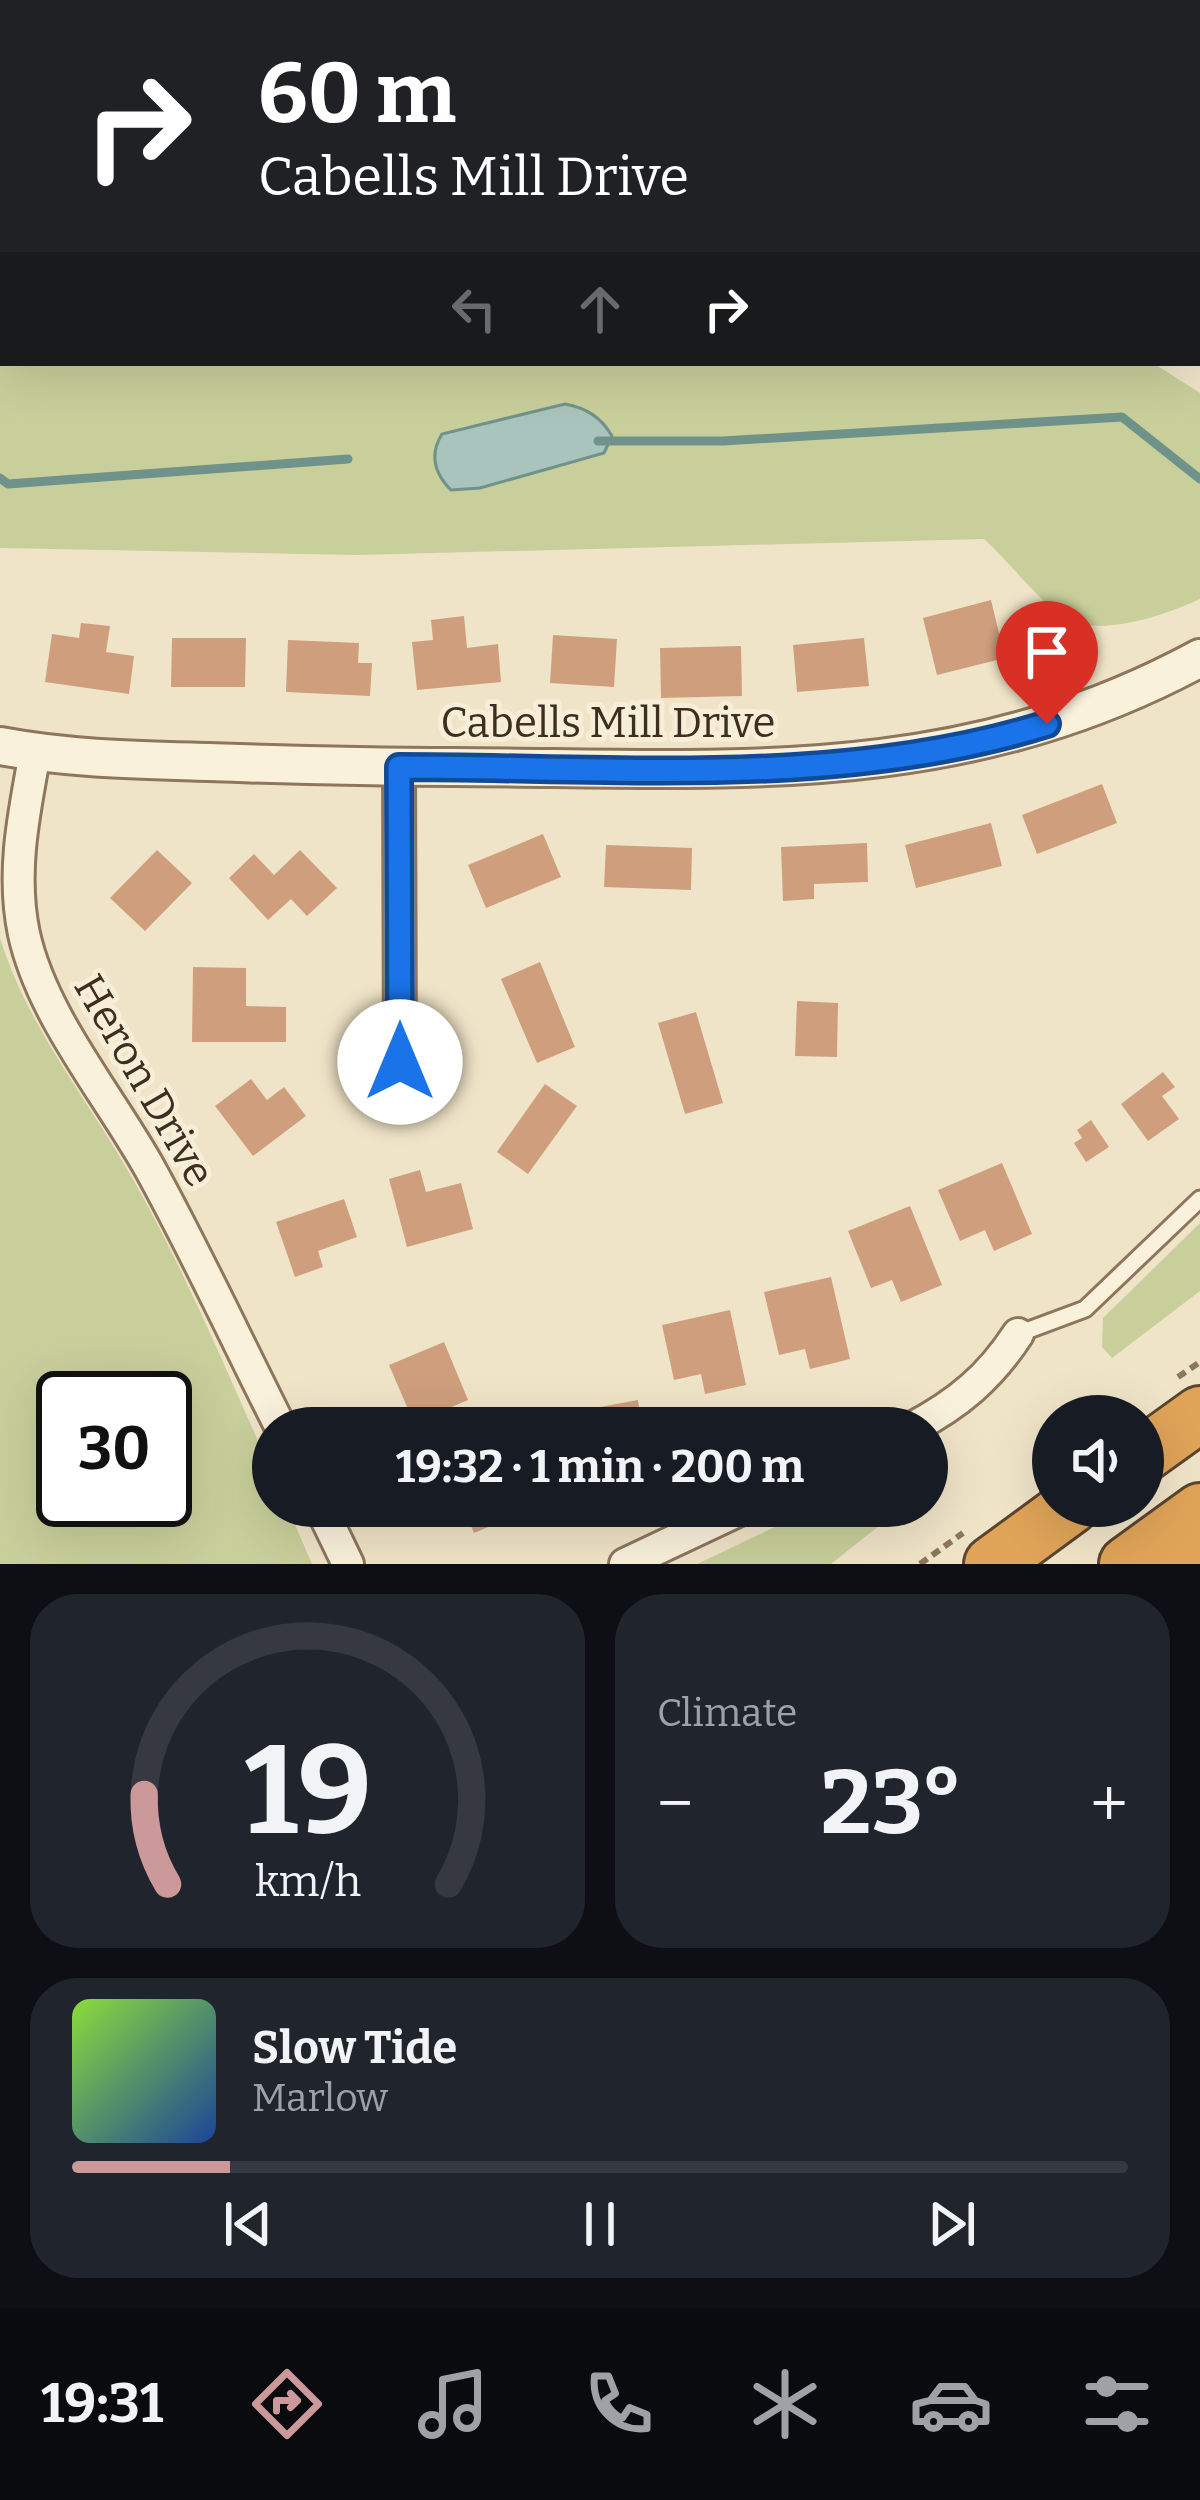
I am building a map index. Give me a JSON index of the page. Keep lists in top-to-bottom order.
{
  "streets": {
    "street": ["Cabells Mill Drive", "Heron Drive"]
  },
  "crossings": [
    ["Cabells Mill Drive", "Heron Drive"]
  ],
  "page": {
    "turn": ["60 m", "Cabells Mill Drive"],
    "limit": "30",
    "trip": "19:32 · 1 min · 200 m",
    "tile": "Climate",
    "heat": ["−", "23°", "+"],
    "song": ["Slow Tide", "Marlow"],
    "tabs": "19:31",
    "gauge": ["19", "km/h"]
  }
}
